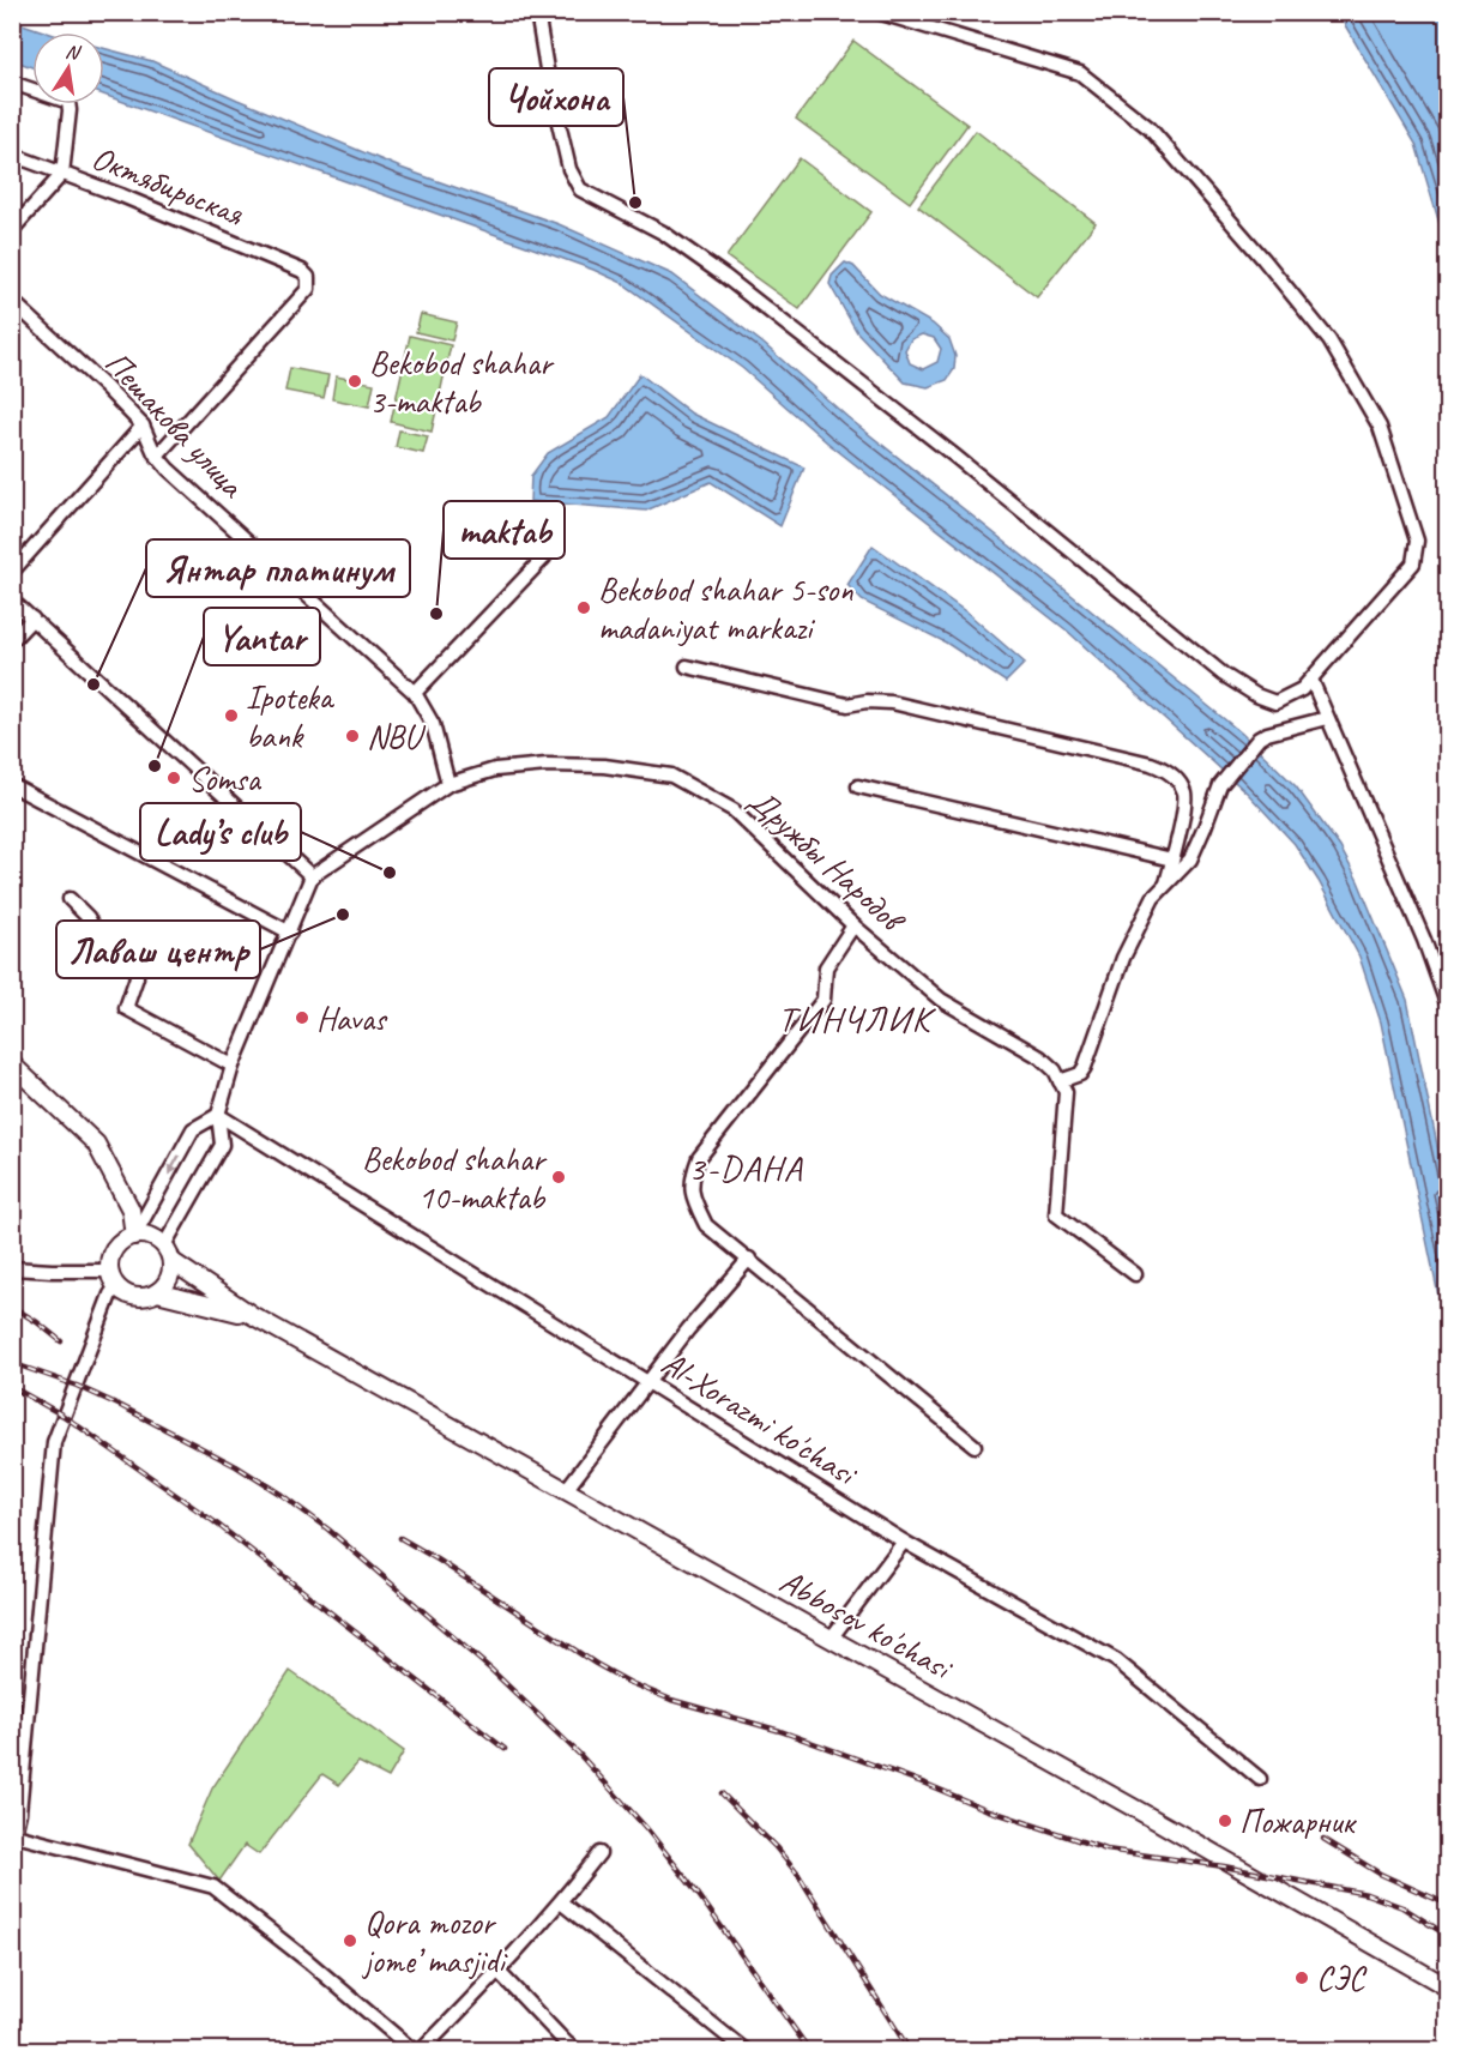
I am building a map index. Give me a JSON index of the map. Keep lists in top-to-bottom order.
{
  "streets": {
    "main road": ["Abbosov ko'chasi"],
    "street": [
      "Октябирьская",
      "Пешакова улица",
      "Дружбы Народов",
      "Al-Xorazmi ko'chasi"
    ]
  },
  "crossings": [
    ["Октябирьская", "Пешакова улица"],
    ["Пешакова улица", "Дружбы Народов"]
  ],
  "districts": ["ТИНЧЛИК", "3-DAHA"],
  "places": [
    "Чойхона",
    "Bekobod shahar 3-maktab",
    "Bekobod shahar 5-son madaniyat markazi",
    "maktab",
    "Янтар платинум",
    "Ipoteka bank",
    "NBU",
    "Yantar",
    "Somsa",
    "Lady’s club",
    "Лаваш центр",
    "Havas",
    "Bekobod shahar 10-maktab",
    "Пожарник",
    "Qora mozor jome’ masjidi",
    "СЭС"
  ],
  "north": "top"
}
